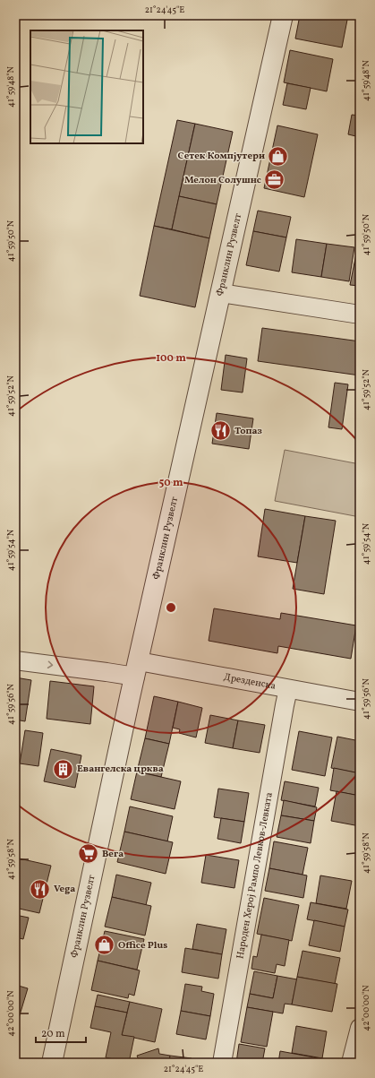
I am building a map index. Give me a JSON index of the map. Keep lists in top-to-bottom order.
{
  "streets": {
    "street": ["Франклин Рузвелт", "Дрезденска", "Народен Херој Рампо Левков-Левката"]
  },
  "crossings": [
    ["Франклин Рузвелт", "Дрезденска"],
    ["Дрезденска", "Народен Херој Рампо Левков-Левката"]
  ],
  "one_way": ["Дрезденска"],
  "places": {
    "shop": ["Сетек Компјутери", "Office Plus"],
    "office": ["Мелон Солушнс"],
    "restaurant": ["Топаз", "Vega"],
    "building": ["Евангелска црква"],
    "supermarket": ["Вега"]
  },
  "scale_bar": "20 m",
  "coordinates": [
    "21°24'45\"E",
    "41°59'48\"N",
    "41°59'50\"N",
    "41°59'52\"N",
    "41°59'54\"N",
    "41°59'56\"N",
    "41°59'58\"N",
    "42°00'00\"N"
  ],
  "rings": ["100 m", "50 m"]
}
